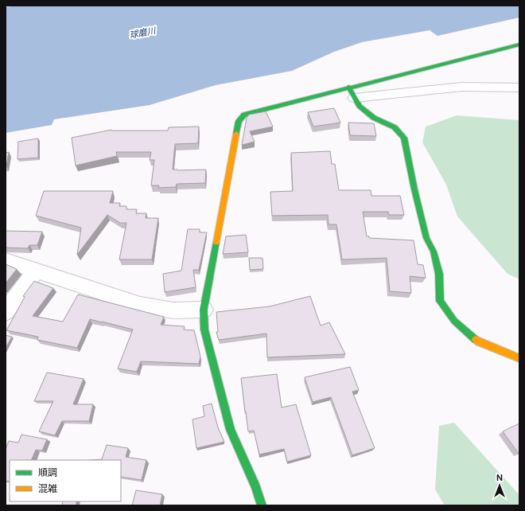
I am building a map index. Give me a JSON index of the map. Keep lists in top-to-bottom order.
{
  "water": ["球磨川"],
  "legend": ["順調", "混雑"],
  "north": "top"
}
